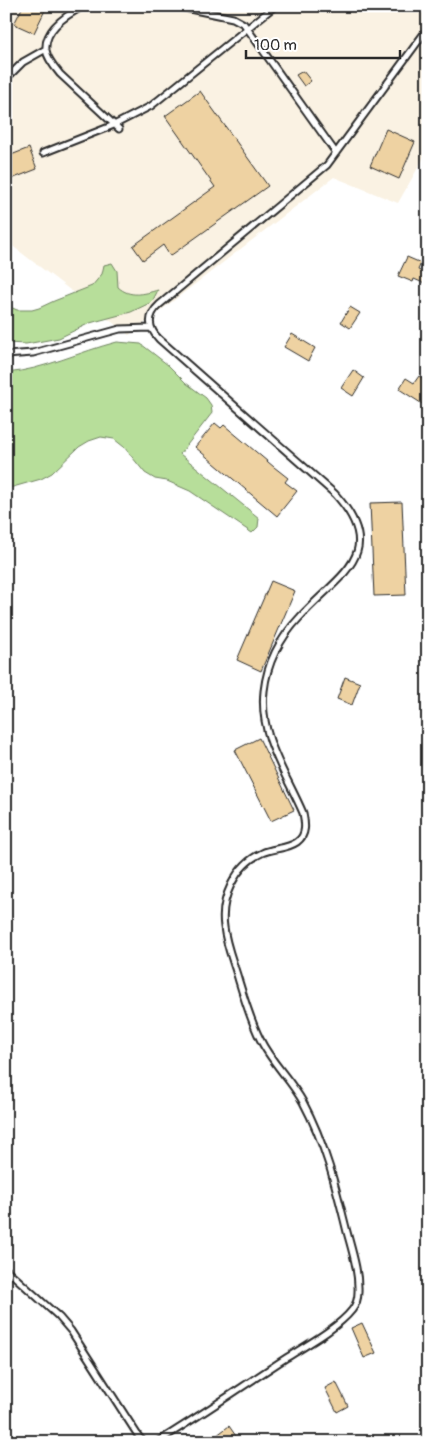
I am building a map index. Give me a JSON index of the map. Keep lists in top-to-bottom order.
{
  "scale_bar": "100 m"
}
